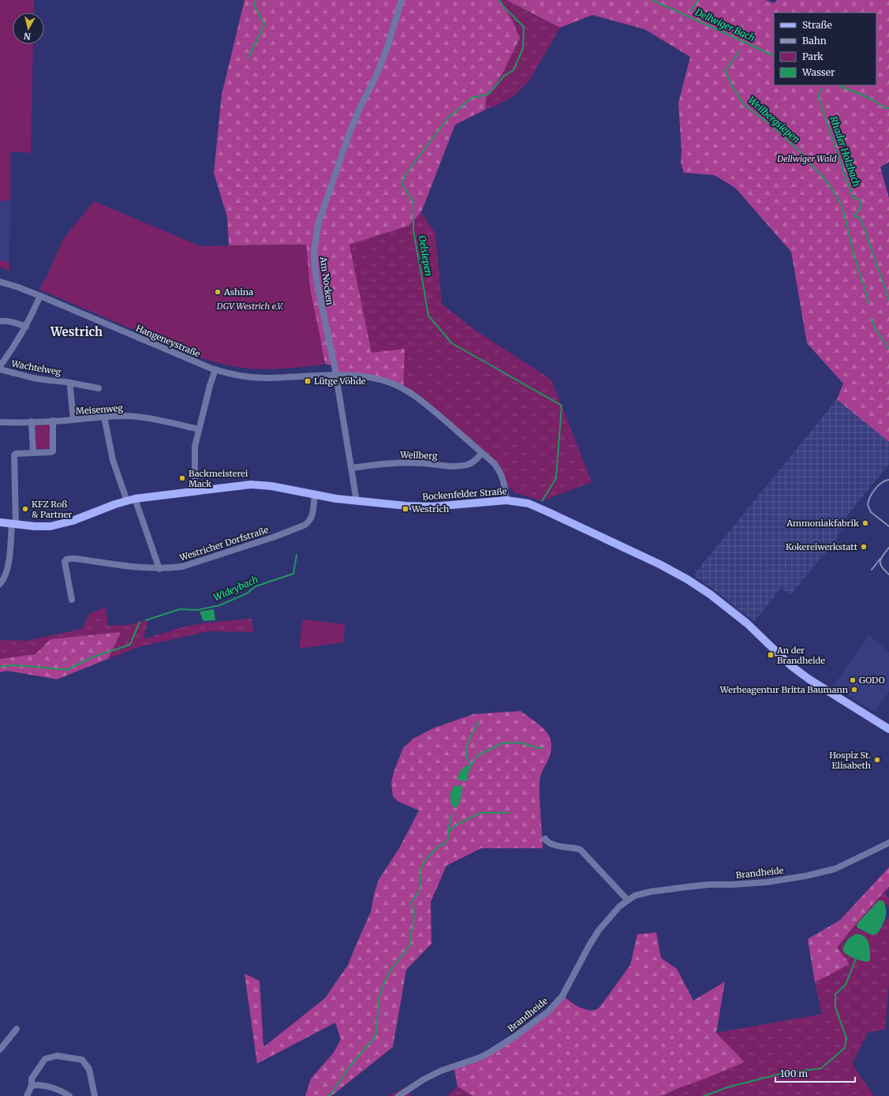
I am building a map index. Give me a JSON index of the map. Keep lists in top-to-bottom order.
{
  "streets": {
    "main road": ["Bockenfelder Straße"],
    "street": [
      "Am Nocken",
      "Hangeneystraße",
      "Wachtelweg",
      "Meisenweg",
      "Weilberg",
      "Westricher Dorfstraße",
      "Brandheide"
    ]
  },
  "crossings": [
    ["Am Nocken", "Weilberg"],
    ["Am Nocken", "Bockenfelder Straße"],
    ["Wachtelweg", "Meisenweg"],
    ["Bockenfelder Straße", "Westricher Dorfstraße"]
  ],
  "districts": ["Westrich"],
  "water": [
    "Dellwiger Bach",
    "Weilbergsiepen",
    "Rhader Holzbach",
    "Oelsiepen",
    "Wideybach"
  ],
  "parks": ["Dellwiger Wald", "DGV Westrich e.V."],
  "places": {
    "other": [
      "Ashina",
      "Backmeisterei Mack",
      "KFZ Roß & Partner",
      "Ammoniakfabrik",
      "Kokereiwerkstatt",
      "GODO",
      "Werbeagentur Britta Baumann",
      "Hospiz St. Elisabeth"
    ],
    "transit": ["Lütge Vöhde", "Westrich", "An der Brandheide"]
  },
  "legend": [
    "Straße",
    "Bahn",
    "Park",
    "Wasser"
  ],
  "scale_bar": "100 m",
  "north": "bottom"
}
